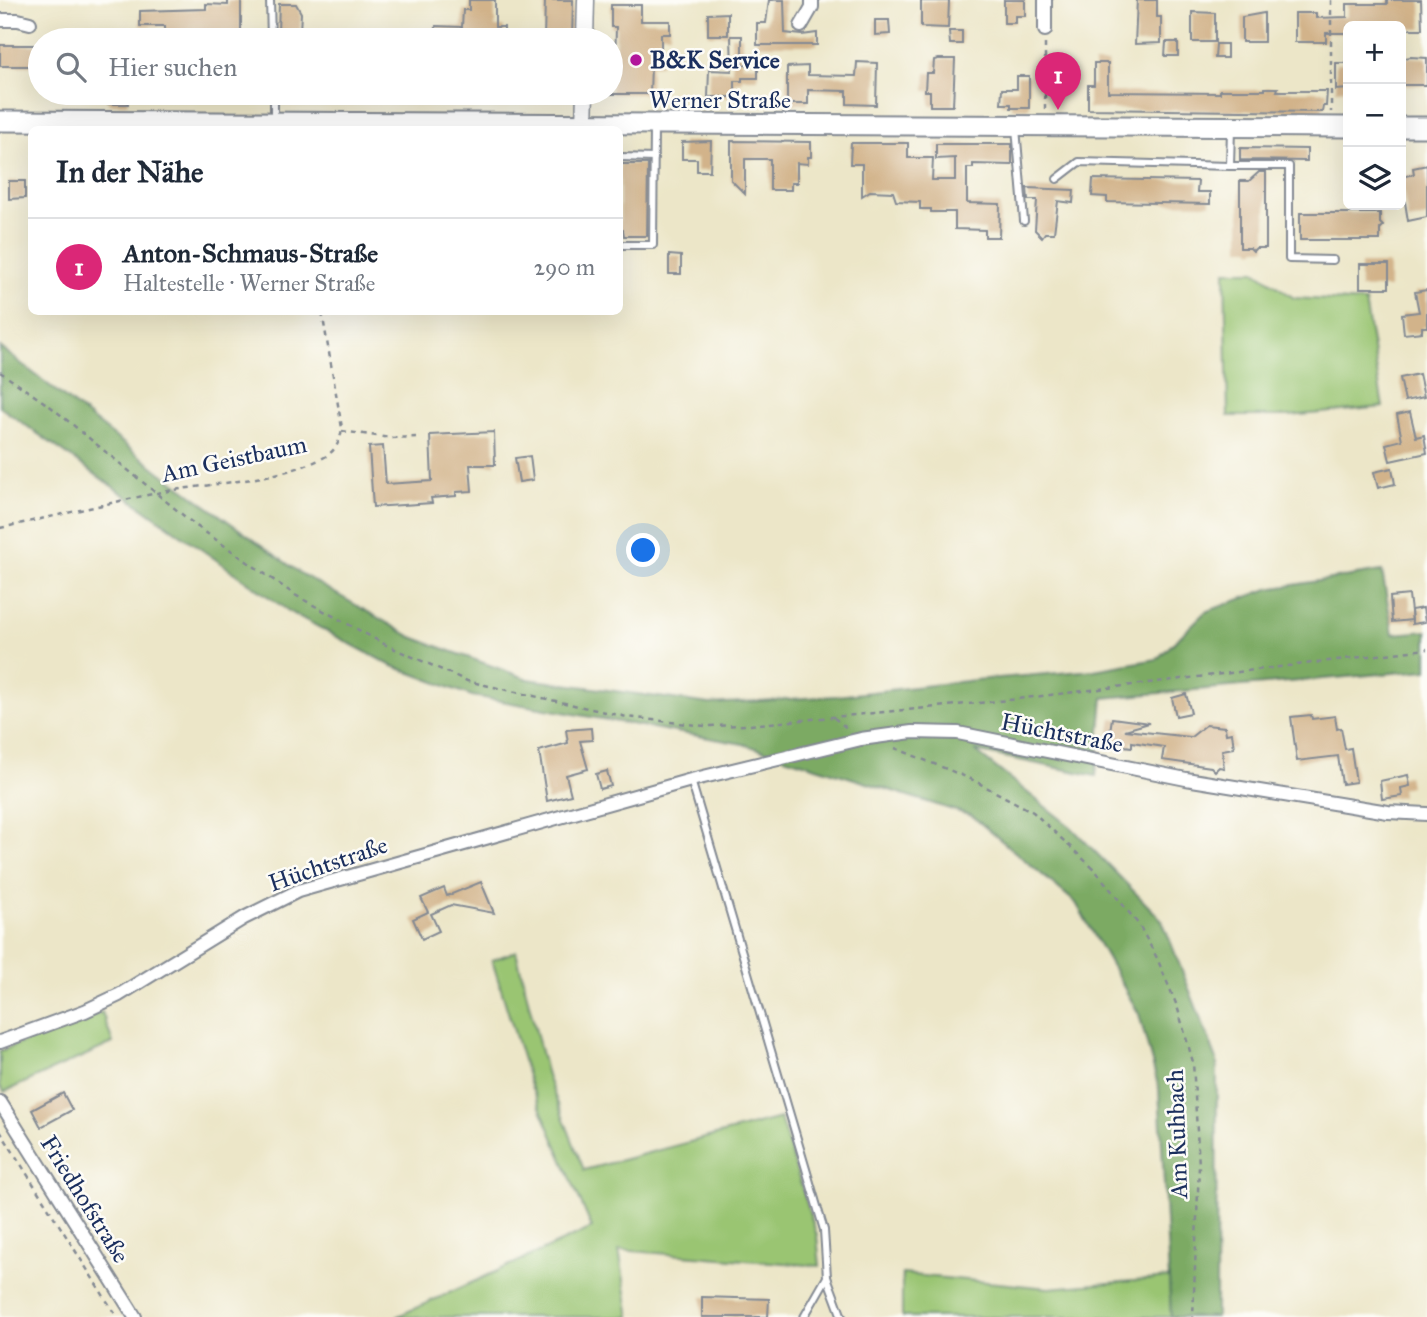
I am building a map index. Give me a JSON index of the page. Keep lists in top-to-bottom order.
{
  "streets": {
    "main road": ["Werner Straße"],
    "street": ["Hüchtstraße", "Friedhofstraße"],
    "path": ["Am Geistbaum", "Am Kuhbach"]
  },
  "places": ["B&K Service"],
  "page": {
    "map_buttons": ["+", "−"],
    "search": "Hier suchen",
    "pins": "1",
    "heading": "In der Nähe",
    "list": [
      {
        "mark": "1",
        "name": "Anton-Schmaus-Straße",
        "note": "Haltestelle · Werner Straße",
        "value": "290 m"
      }
    ]
  }
}
